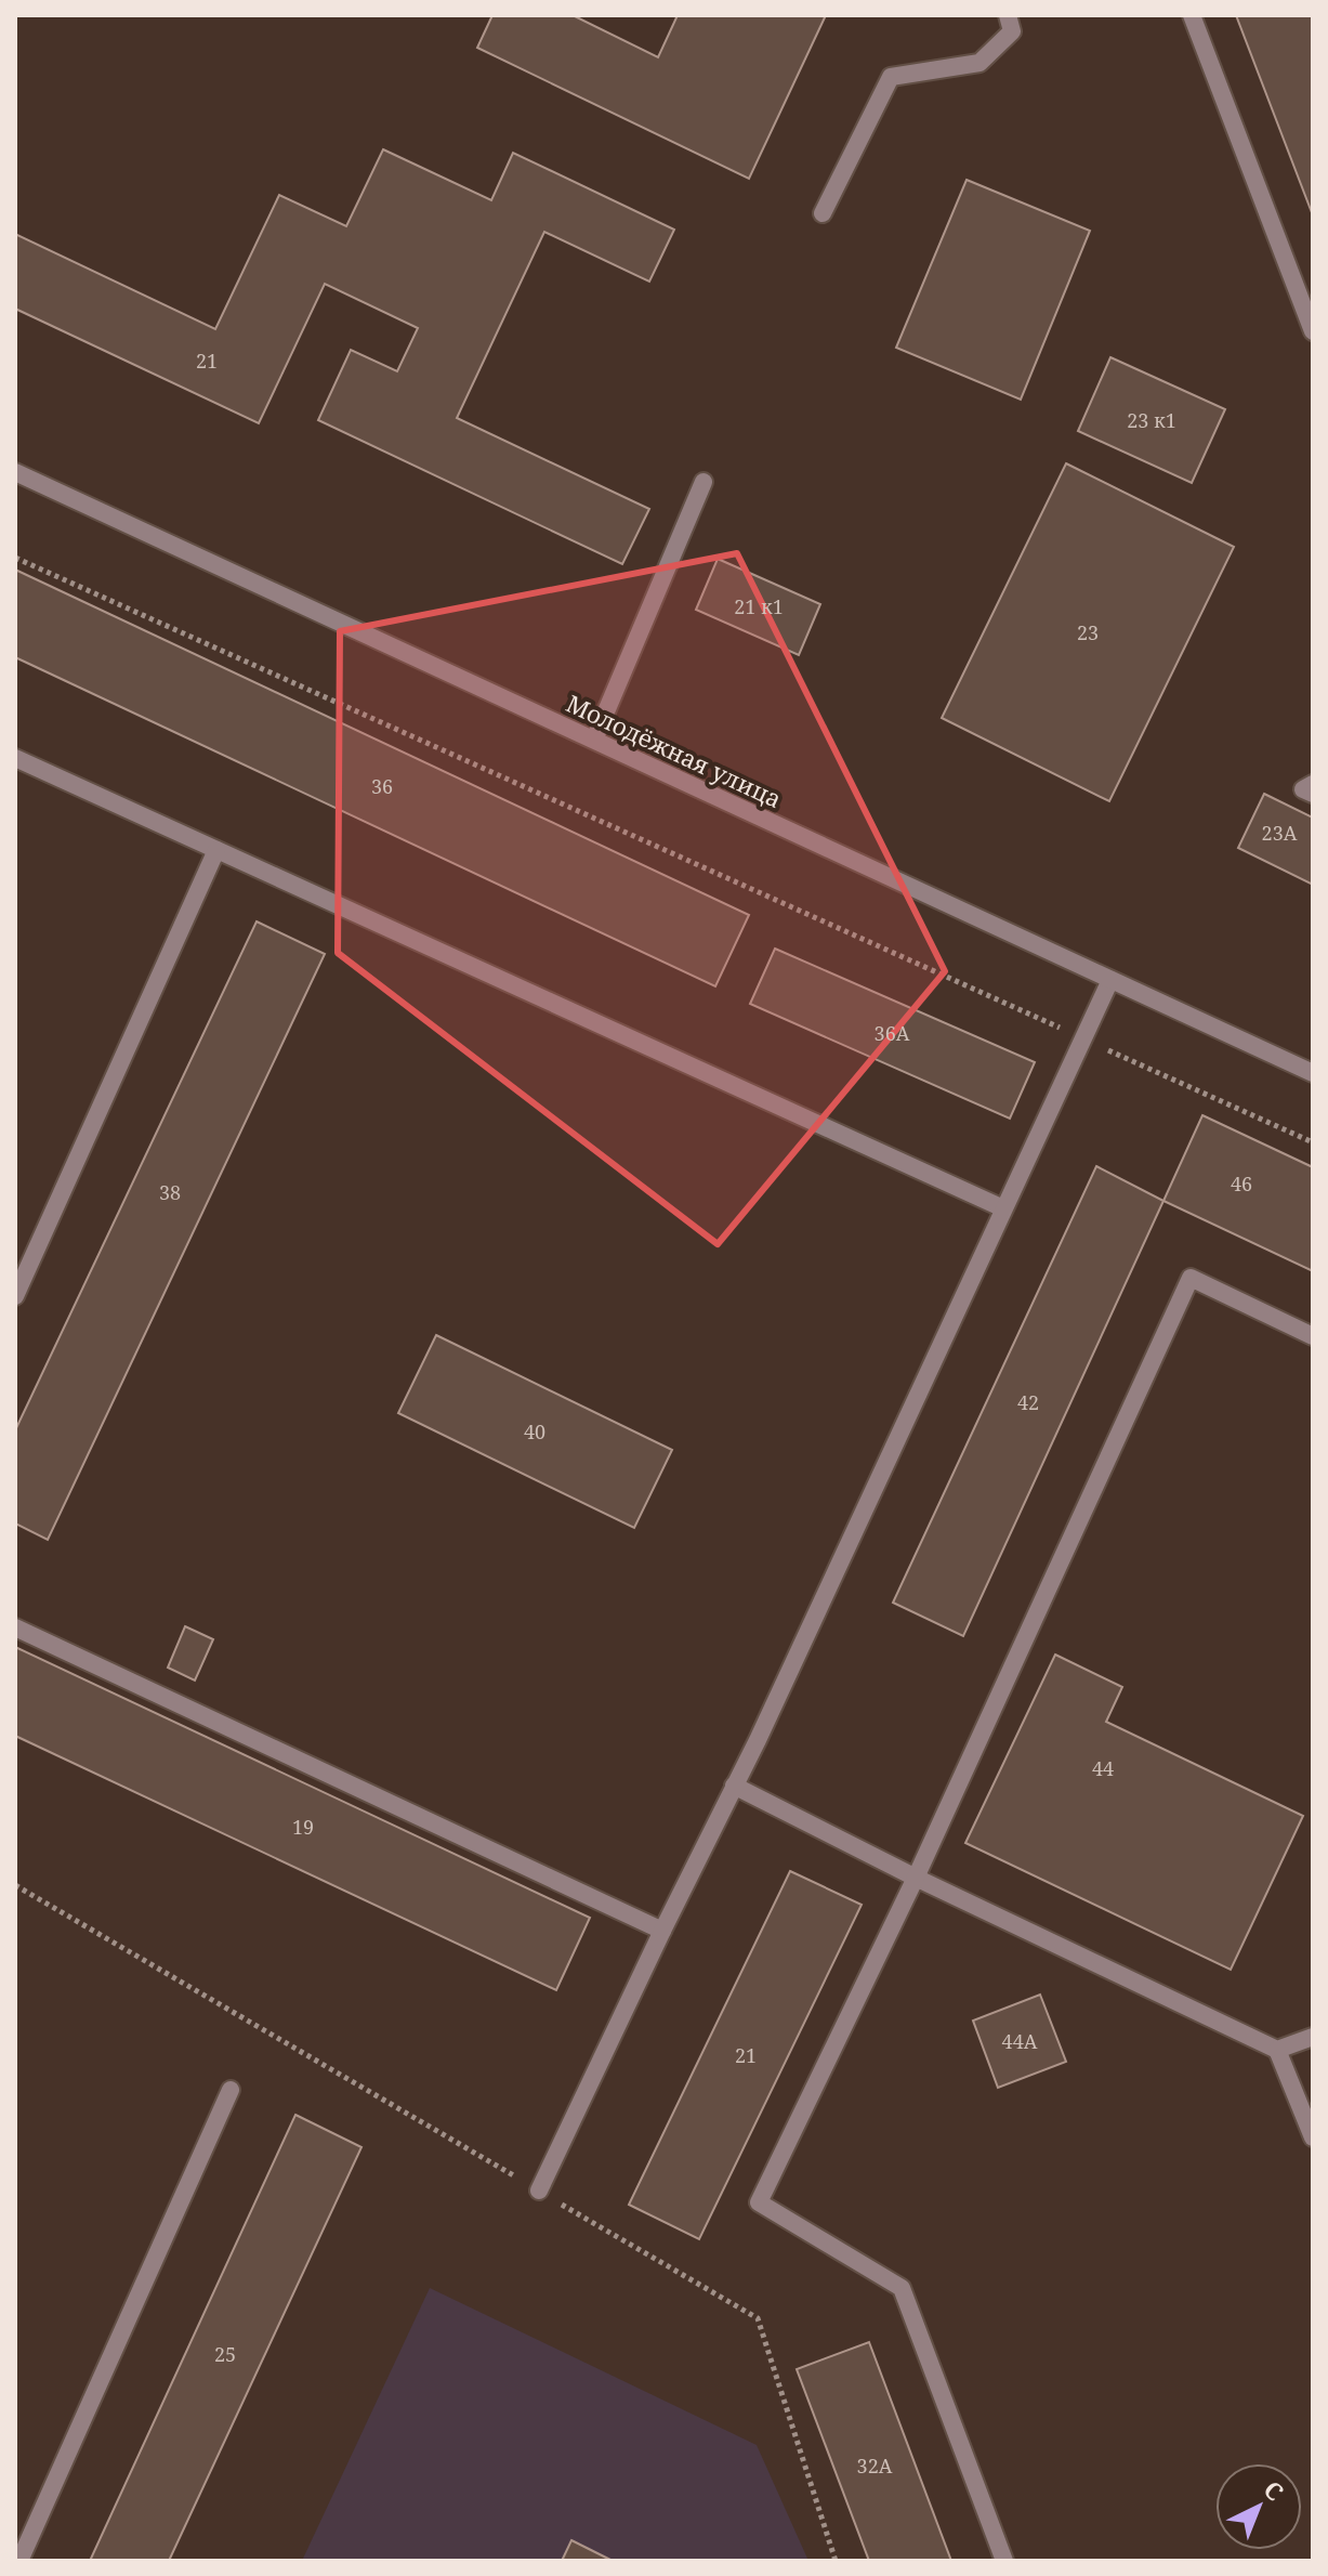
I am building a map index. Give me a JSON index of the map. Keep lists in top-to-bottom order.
{
  "streets": {
    "street": ["Молодёжная улица"]
  },
  "house_numbers": [
    "21",
    "23 к1",
    "21 к1",
    "23",
    "36",
    "23А",
    "36А",
    "46",
    "38",
    "42",
    "40",
    "44",
    "19",
    "44А",
    "21",
    "25",
    "32А"
  ],
  "north": "top right"
}
